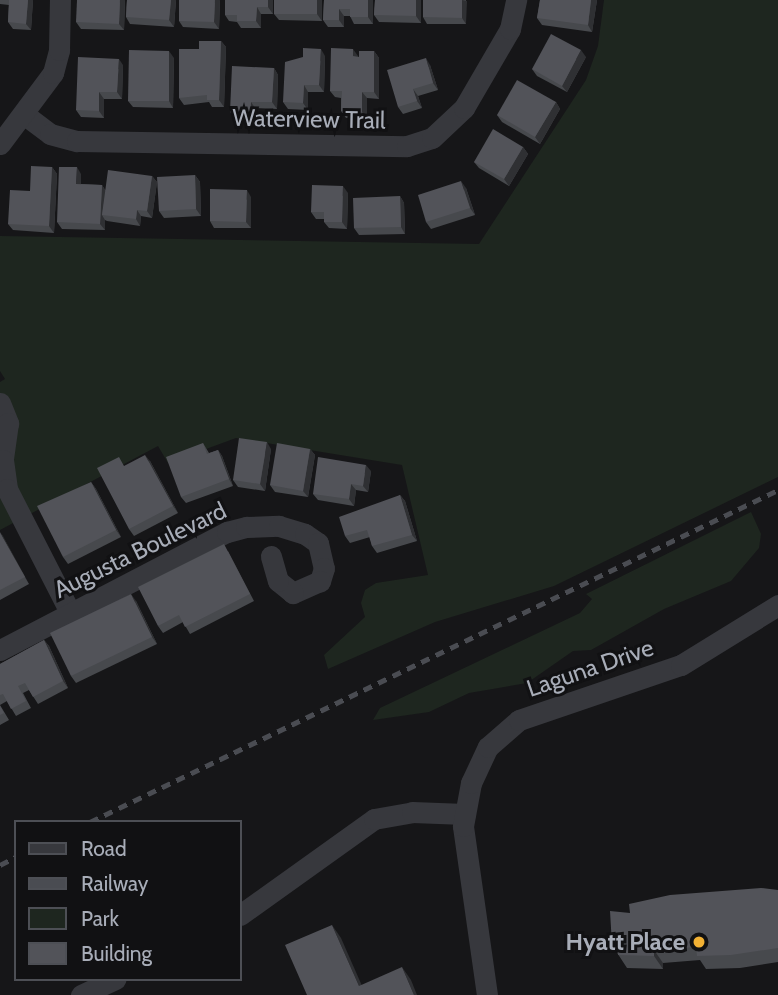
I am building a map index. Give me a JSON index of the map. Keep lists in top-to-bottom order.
{
  "streets": {
    "street": ["Waterview Trail", "Augusta Boulevard", "Laguna Drive"]
  },
  "places": ["Hyatt Place"],
  "legend": [
    "Road",
    "Railway",
    "Park",
    "Building"
  ]
}
